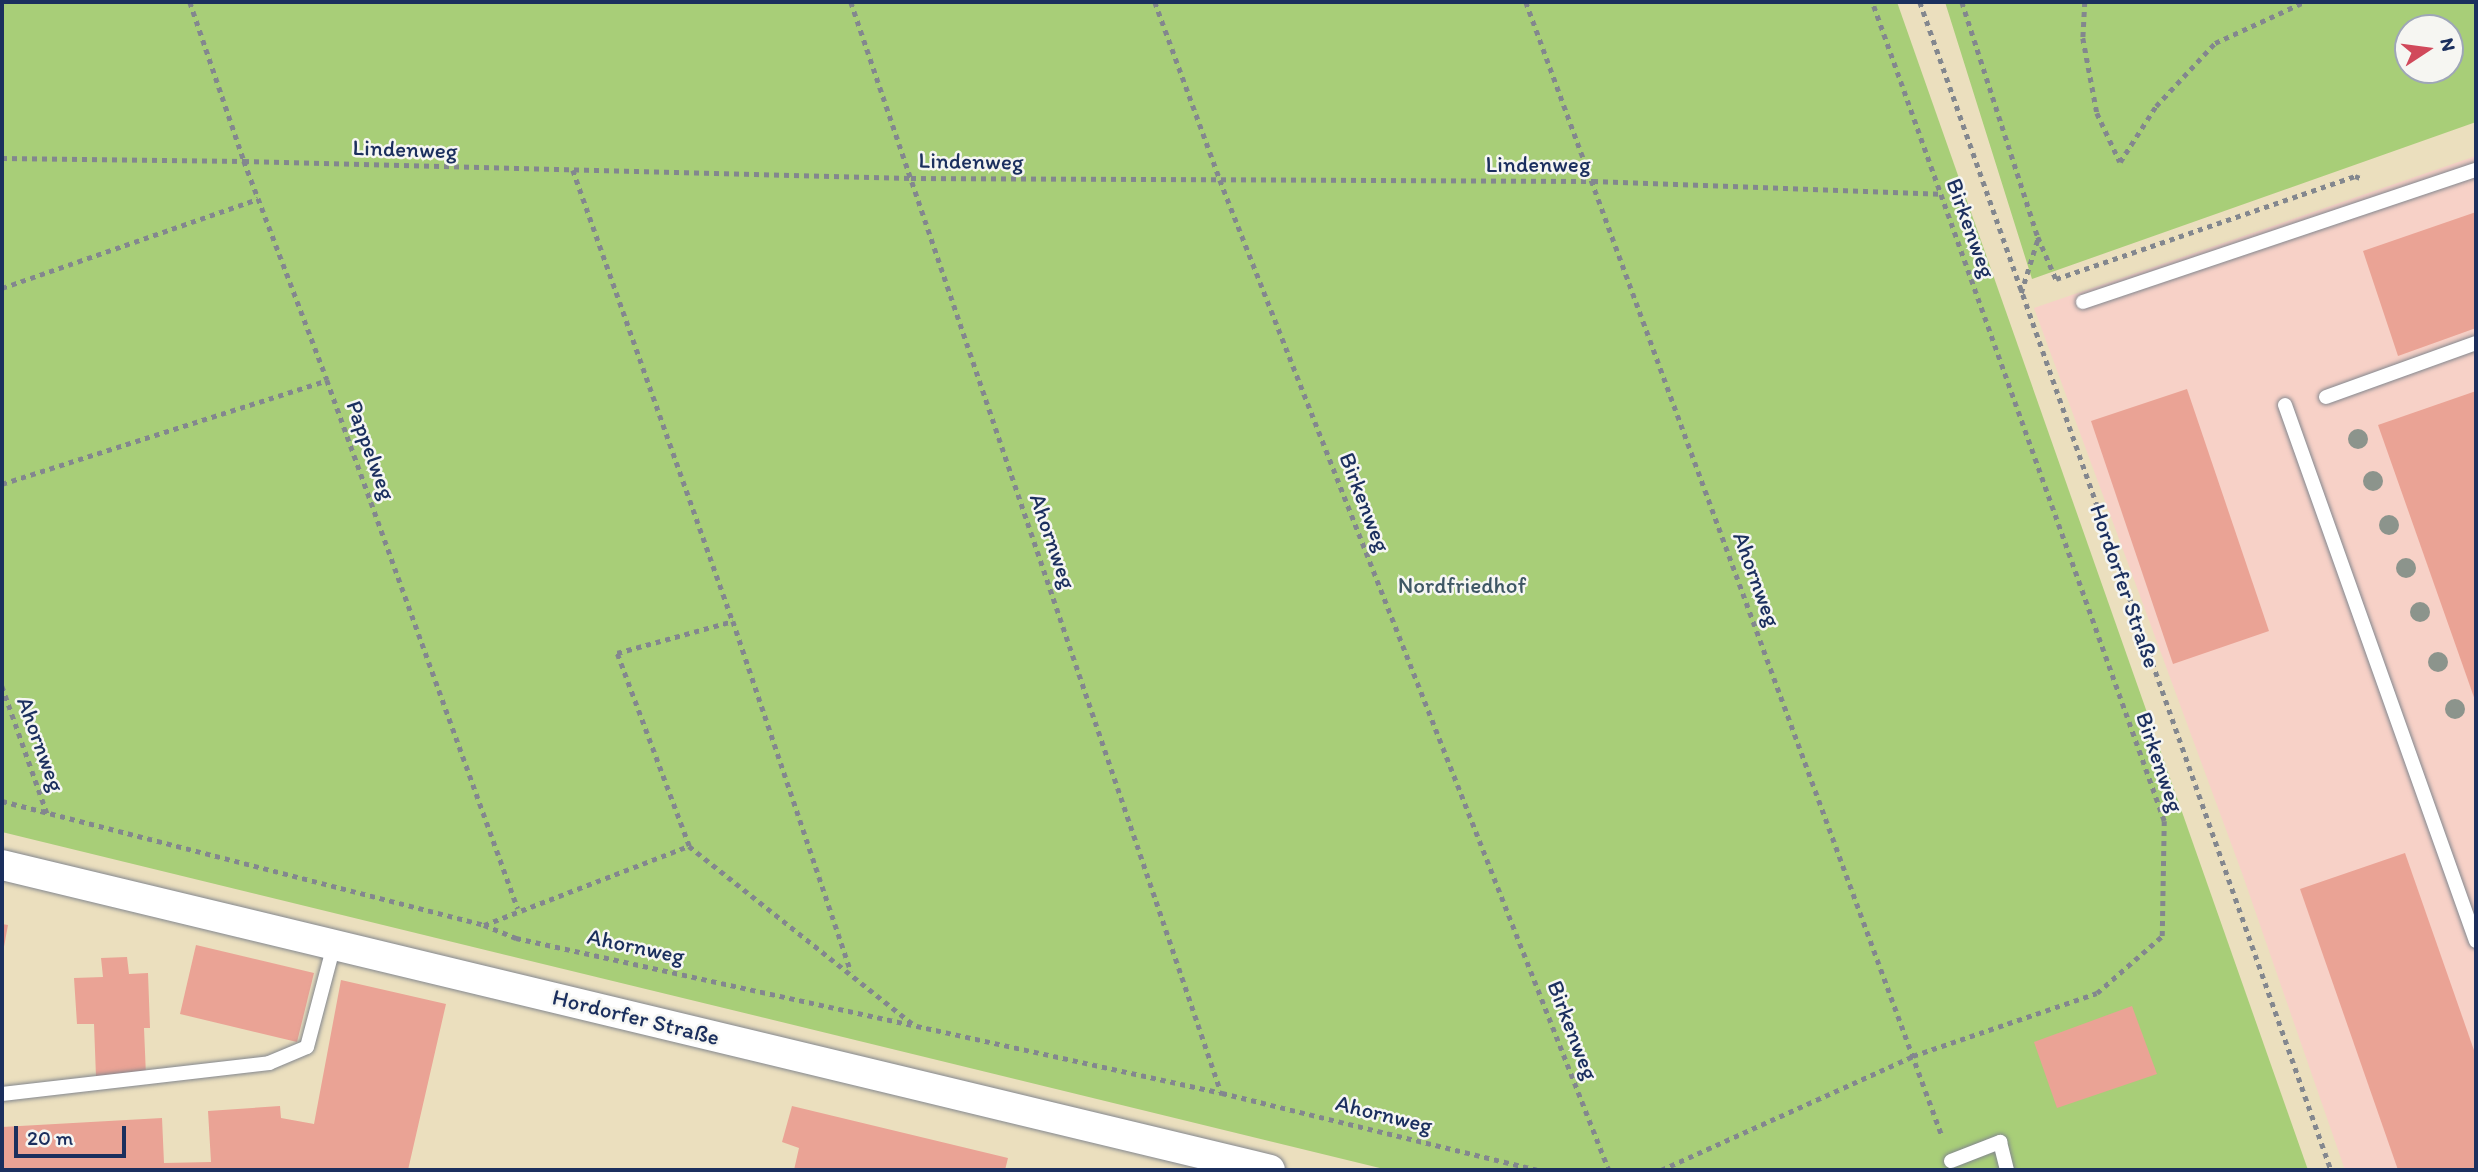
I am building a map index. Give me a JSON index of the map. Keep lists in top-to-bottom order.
{
  "streets": {
    "street": ["Hordorfer Straße"],
    "path": [
      "Lindenweg",
      "Birkenweg",
      "Pappelweg",
      "Ahornweg"
    ]
  },
  "crossings": [
    ["Lindenweg", "Birkenweg"],
    ["Lindenweg", "Pappelweg"],
    ["Lindenweg", "Ahornweg"],
    ["Birkenweg", "Ahornweg"]
  ],
  "parks": ["Nordfriedhof"],
  "scale_bar": "20 m",
  "north": "right"
}
